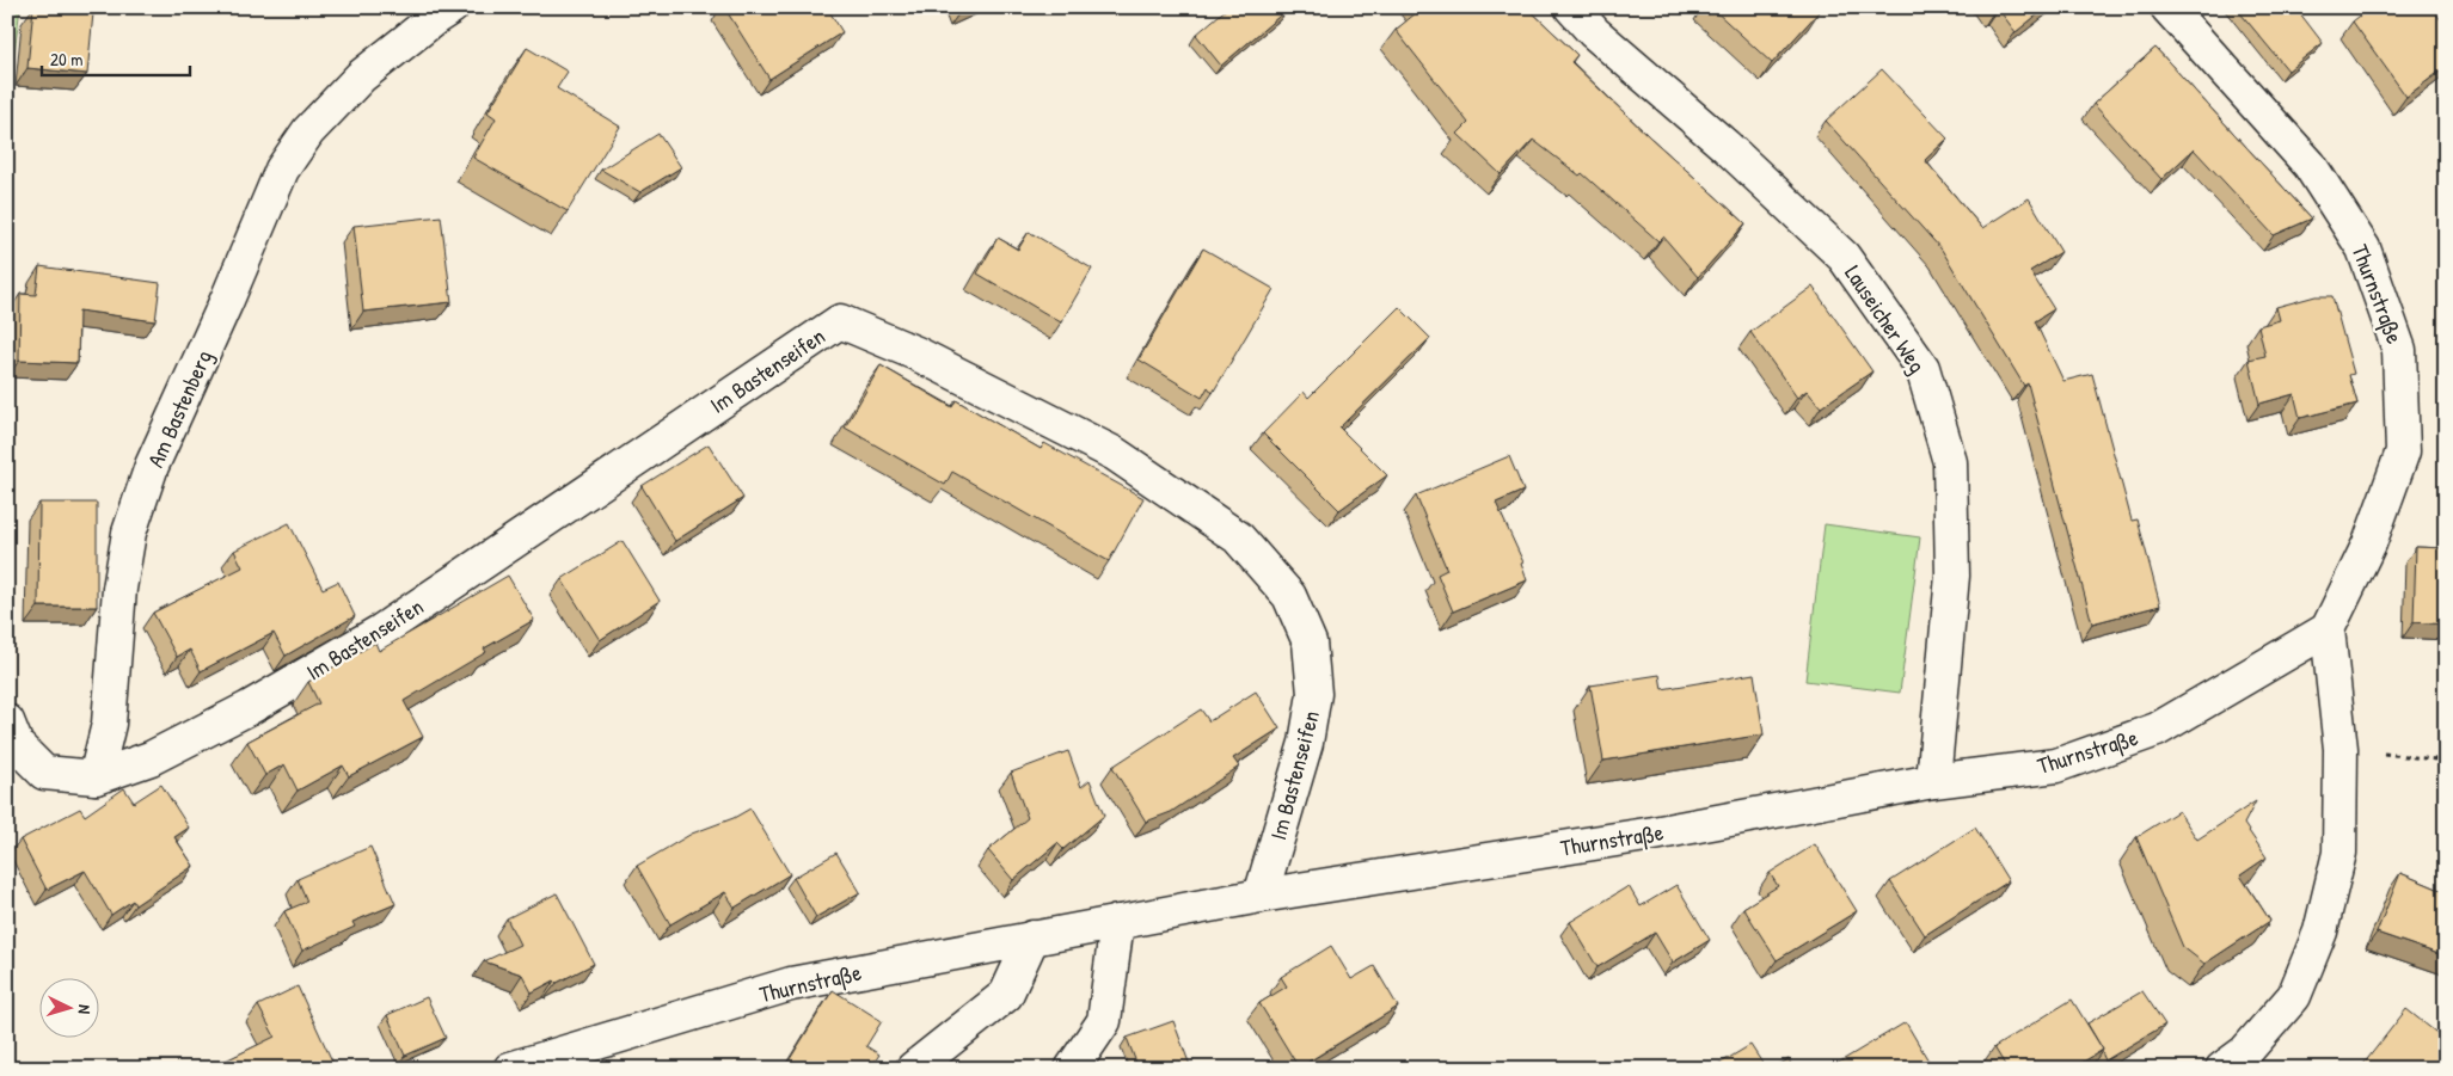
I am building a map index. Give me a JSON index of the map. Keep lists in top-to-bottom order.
{
  "streets": {
    "street": [
      "Thurnstraße",
      "Lauseicher Weg",
      "Im Bastenseifen",
      "Am Bastenberg"
    ]
  },
  "crossings": [
    ["Thurnstraße", "Lauseicher Weg"],
    ["Thurnstraße", "Im Bastenseifen"],
    ["Im Bastenseifen", "Am Bastenberg"]
  ],
  "scale_bar": "20 m",
  "north": "right"
}
